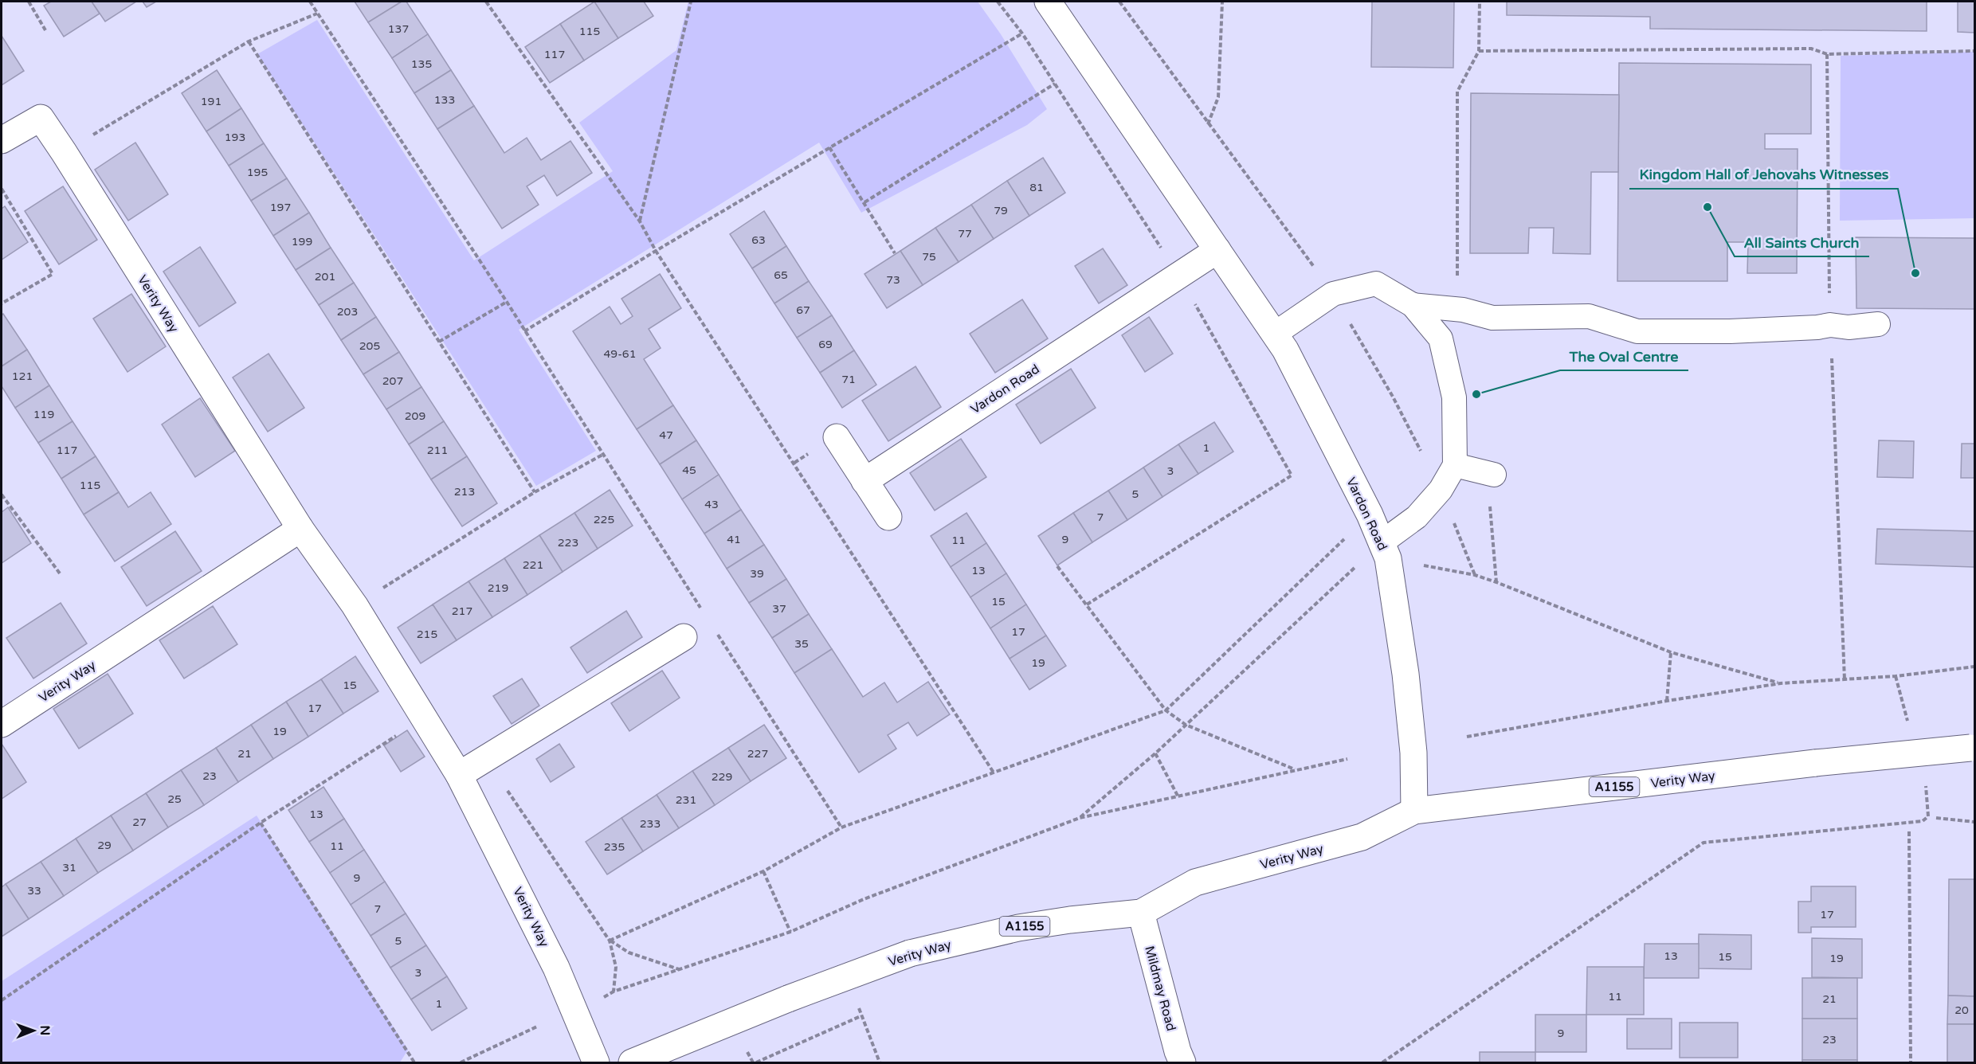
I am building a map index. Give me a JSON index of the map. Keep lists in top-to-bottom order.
{
  "streets": {
    "street": [
      "Verity Way",
      "Vardon Road",
      "A1155",
      "Mildmay Road"
    ]
  },
  "crossings": [
    ["Verity Way", "Vardon Road"],
    ["Verity Way", "Mildmay Road"]
  ],
  "places": ["All Saints Church", "Kingdom Hall of Jehovahs Witnesses", "The Oval Centre"],
  "house_numbers": [
    "137",
    "115",
    "117",
    "135",
    "133",
    "191",
    "193",
    "195",
    "81",
    "197",
    "79",
    "77",
    "63",
    "199",
    "75",
    "65",
    "201",
    "73",
    "67",
    "203",
    "69",
    "205",
    "49-61",
    "121",
    "71",
    "207",
    "119",
    "209",
    "47",
    "1",
    "117",
    "211",
    "45",
    "3",
    "115",
    "213",
    "5",
    "43",
    "7",
    "225",
    "41",
    "9",
    "11",
    "223",
    "221",
    "13",
    "39",
    "219",
    "15",
    "37",
    "217",
    "17",
    "215",
    "35",
    "19",
    "15",
    "17",
    "19",
    "21",
    "227",
    "23",
    "229",
    "25",
    "231",
    "13",
    "27",
    "233",
    "29",
    "11",
    "235",
    "31",
    "9",
    "33",
    "7",
    "17",
    "5",
    "13",
    "15",
    "19",
    "3",
    "11",
    "21",
    "1",
    "20",
    "9",
    "23"
  ],
  "north": "right"
}
